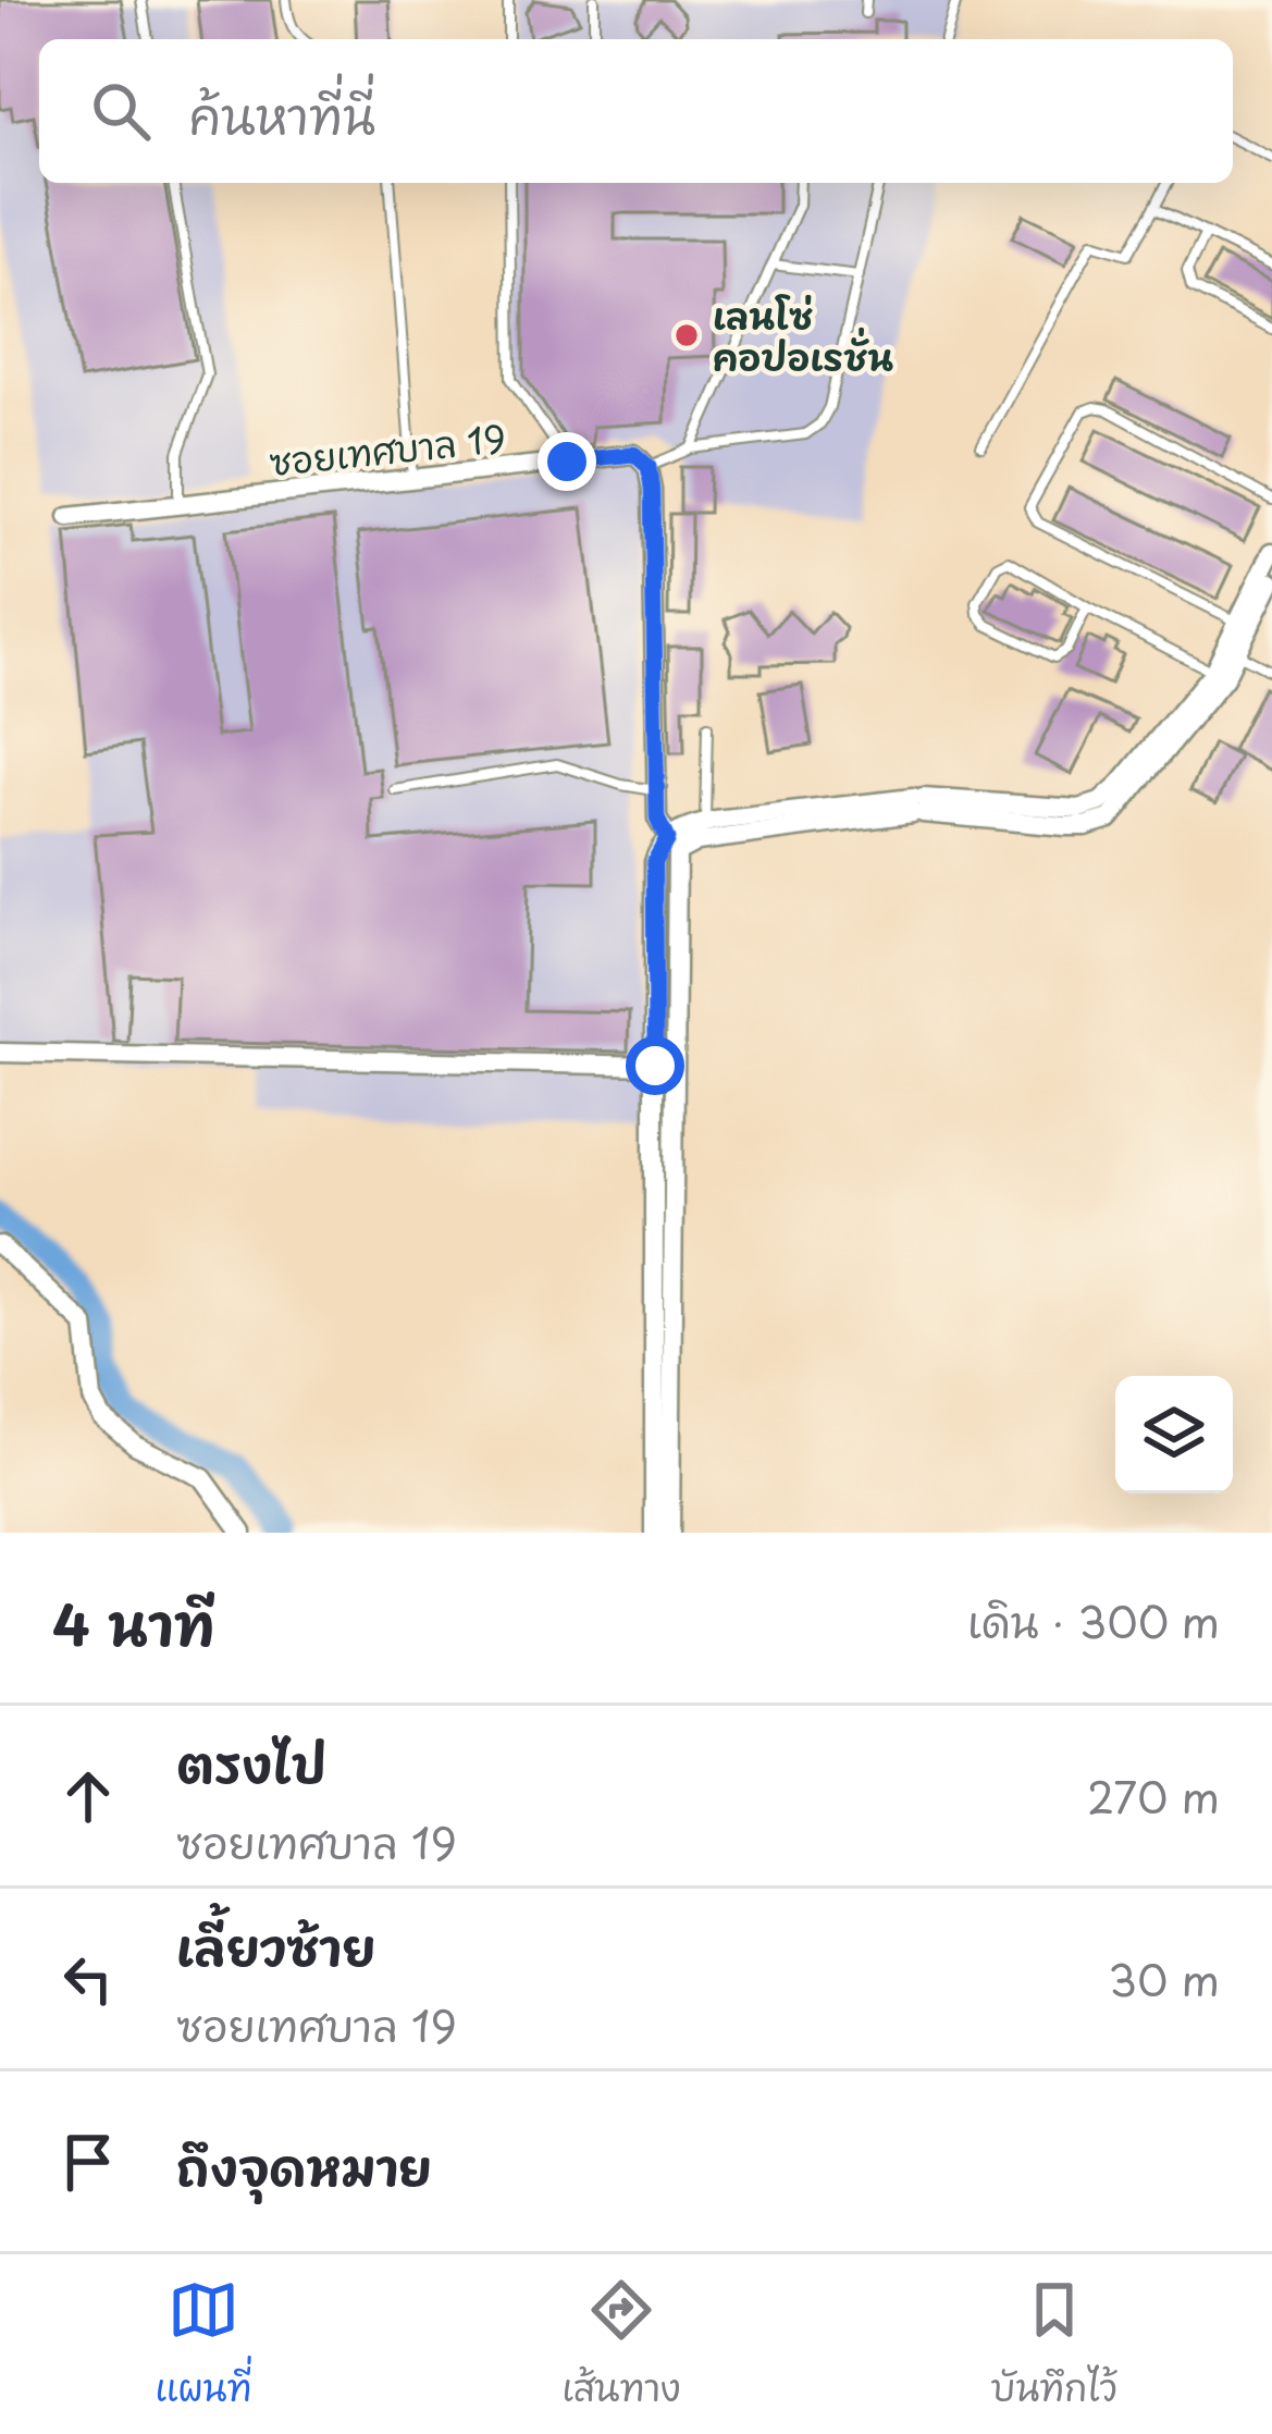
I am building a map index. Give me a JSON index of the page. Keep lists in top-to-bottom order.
{
  "streets": {
    "street": ["ซอยเทศบาล 19"]
  },
  "places": ["เลนโซ่ คอปอเรชั่น"],
  "page": {
    "search": "ค้นหาที่นี่",
    "heading": ["4 นาที", "เดิน · 300 m"],
    "list": [
      ["ตรงไป", "ซอยเทศบาล 19", "270 m"],
      ["เลี้ยวซ้าย", "ซอยเทศบาล 19", "30 m"],
      "ถึงจุดหมาย"
    ],
    "nav": ["แผนที่", "เส้นทาง", "บันทึกไว้"]
  }
}
